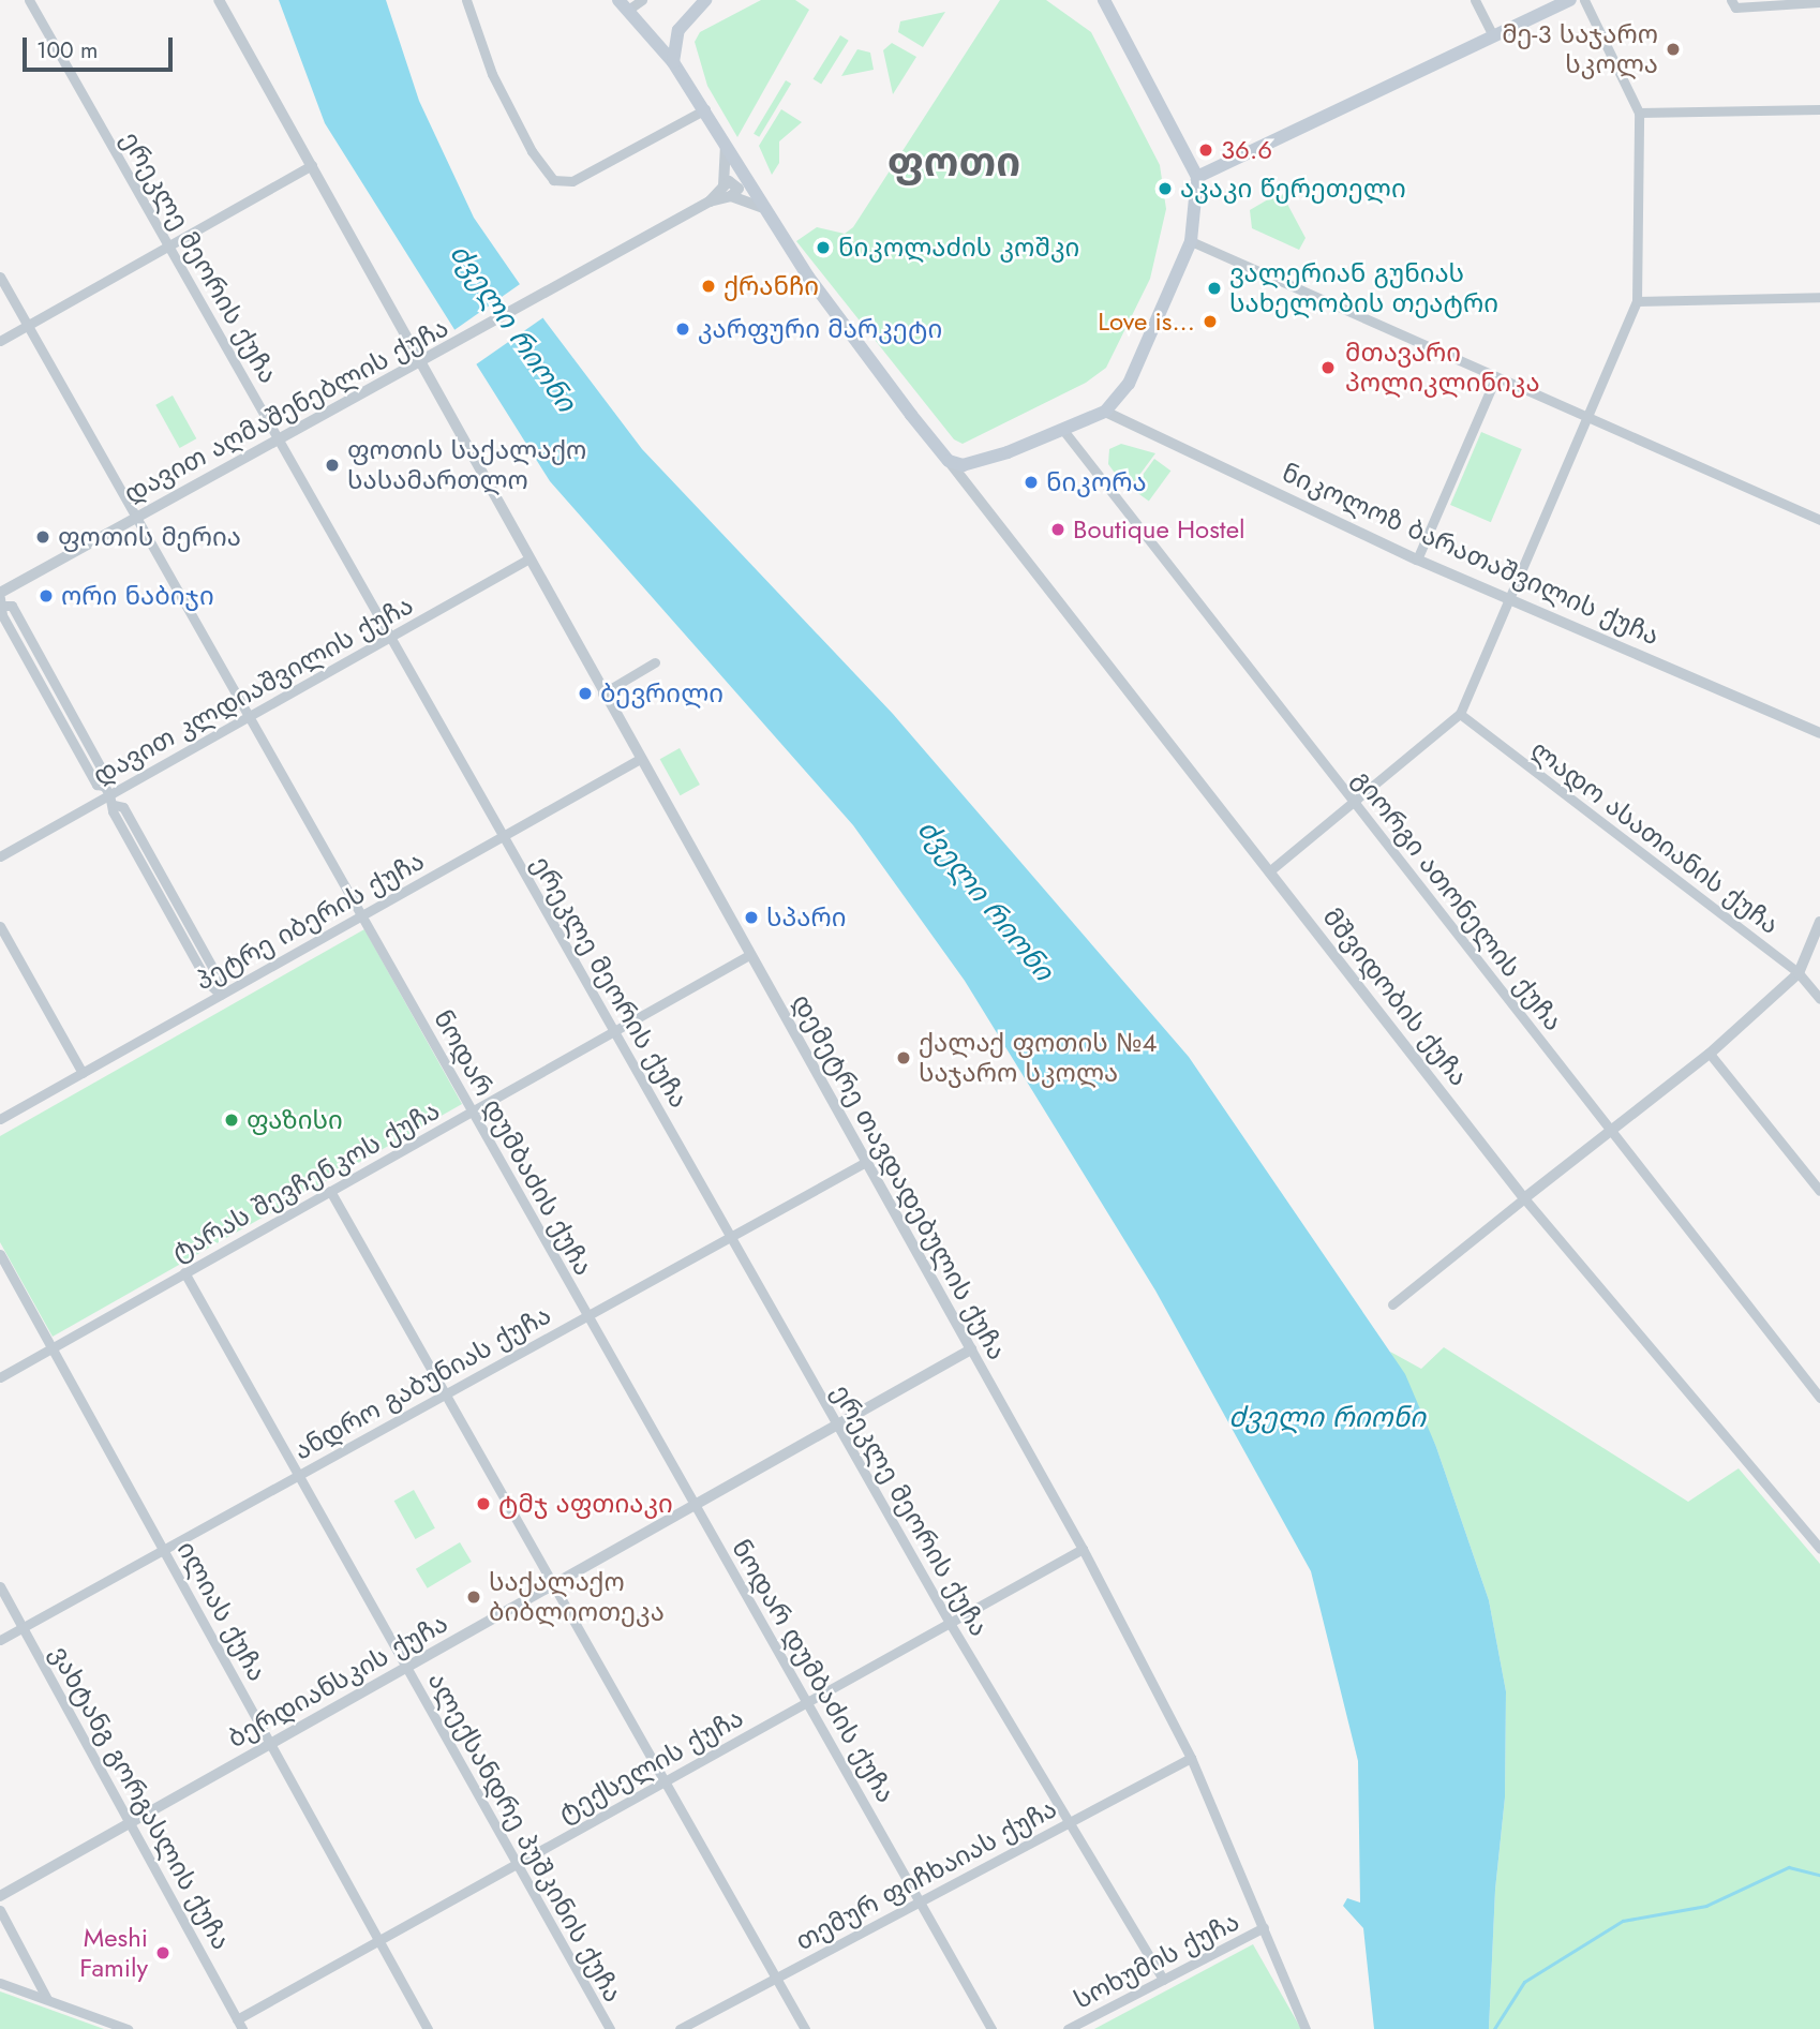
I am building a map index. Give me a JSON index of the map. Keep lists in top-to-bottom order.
{
  "streets": {
    "street": [
      "ერეკლე მეორის ქუჩა",
      "დავით აღმაშენებლის ქუჩა",
      "ნიკოლოზ ბარათაშვილის ქუჩა",
      "დავით კლდიაშვილის ქუჩა",
      "ლადო ასათიანის ქუჩა",
      "გიორგი ათონელის ქუჩა",
      "პეტრე იბერის ქუჩა",
      "მშვიდობის ქუჩა",
      "ნოდარ დუმბაძის ქუჩა",
      "დემეტრე თავდადებულის ქუჩა",
      "ტარას შევჩენკოს ქუჩა",
      "ანდრო გაბუნიას ქუჩა",
      "ილიას ქუჩა",
      "ბერდიანსკის ქუჩა",
      "ტექსელის ქუჩა",
      "ვახტანგ გორგასლის ქუჩა",
      "ალექსანდრე პუშკინის ქუჩა",
      "თემურ ფიჩხაიას ქუჩა",
      "სოხუმის ქუჩა"
    ]
  },
  "crossings": [
    ["ერეკლე მეორის ქუჩა", "დავით აღმაშენებლის ქუჩა"],
    ["ერეკლე მეორის ქუჩა", "დავით კლდიაშვილის ქუჩა"],
    ["ერეკლე მეორის ქუჩა", "პეტრე იბერის ქუჩა"],
    ["ერეკლე მეორის ქუჩა", "ტარას შევჩენკოს ქუჩა"],
    ["ერეკლე მეორის ქუჩა", "ანდრო გაბუნიას ქუჩა"],
    ["ერეკლე მეორის ქუჩა", "ბერდიანსკის ქუჩა"],
    ["ერეკლე მეორის ქუჩა", "ტექსელის ქუჩა"],
    ["ერეკლე მეორის ქუჩა", "თემურ ფიჩხაიას ქუჩა"],
    ["ერეკლე მეორის ქუჩა", "სოხუმის ქუჩა"],
    ["დავით აღმაშენებლის ქუჩა", "ნოდარ დუმბაძის ქუჩა"],
    ["დავით აღმაშენებლის ქუჩა", "დემეტრე თავდადებულის ქუჩა"],
    ["დავით კლდიაშვილის ქუჩა", "ნოდარ დუმბაძის ქუჩა"],
    ["დავით კლდიაშვილის ქუჩა", "დემეტრე თავდადებულის ქუჩა"],
    ["პეტრე იბერის ქუჩა", "ნოდარ დუმბაძის ქუჩა"],
    ["პეტრე იბერის ქუჩა", "დემეტრე თავდადებულის ქუჩა"],
    ["ნოდარ დუმბაძის ქუჩა", "ტარას შევჩენკოს ქუჩა"],
    ["ნოდარ დუმბაძის ქუჩა", "ანდრო გაბუნიას ქუჩა"],
    ["ნოდარ დუმბაძის ქუჩა", "ბერდიანსკის ქუჩა"],
    ["ნოდარ დუმბაძის ქუჩა", "ტექსელის ქუჩა"],
    ["ნოდარ დუმბაძის ქუჩა", "თემურ ფიჩხაიას ქუჩა"],
    ["დემეტრე თავდადებულის ქუჩა", "ტარას შევჩენკოს ქუჩა"],
    ["დემეტრე თავდადებულის ქუჩა", "ანდრო გაბუნიას ქუჩა"],
    ["დემეტრე თავდადებულის ქუჩა", "ბერდიანსკის ქუჩა"],
    ["დემეტრე თავდადებულის ქუჩა", "ტექსელის ქუჩა"],
    ["დემეტრე თავდადებულის ქუჩა", "თემურ ფიჩხაიას ქუჩა"],
    ["დემეტრე თავდადებულის ქუჩა", "სოხუმის ქუჩა"],
    ["ტარას შევჩენკოს ქუჩა", "ილიას ქუჩა"],
    ["ტარას შევჩენკოს ქუჩა", "ალექსანდრე პუშკინის ქუჩა"],
    ["ანდრო გაბუნიას ქუჩა", "ილიას ქუჩა"],
    ["ანდრო გაბუნიას ქუჩა", "ვახტანგ გორგასლის ქუჩა"],
    ["ანდრო გაბუნიას ქუჩა", "ალექსანდრე პუშკინის ქუჩა"],
    ["ილიას ქუჩა", "ბერდიანსკის ქუჩა"],
    ["ილიას ქუჩა", "ტექსელის ქუჩა"],
    ["ბერდიანსკის ქუჩა", "ვახტანგ გორგასლის ქუჩა"],
    ["ბერდიანსკის ქუჩა", "ალექსანდრე პუშკინის ქუჩა"],
    ["ტექსელის ქუჩა", "ვახტანგ გორგასლის ქუჩა"],
    ["ტექსელის ქუჩა", "ალექსანდრე პუშკინის ქუჩა"]
  ],
  "districts": ["ფოთი"],
  "water": ["ძველი რიონი"],
  "places": [
    "მე-3 საჯარო სკოლა",
    "36.6",
    "აკაკი წერეთელი",
    "ნიკოლაძის კოშკი",
    "ქრანჩი",
    "ვალერიან გუნიას სახელობის თეატრი",
    "Love is...",
    "კარფური მარკეტი",
    "მთავარი პოლიკლინიკა",
    "ფოთის საქალაქო სასამართლო",
    "ნიკორა",
    "Boutique Hostel",
    "ფოთის მერია",
    "ორი ნაბიჯი",
    "ბევრილი",
    "სპარი",
    "ქალაქ ფოთის №4 საჯარო სკოლა",
    "ფაზისი",
    "ტმჯ აფთიაკი",
    "საქალაქო ბიბლიოთეკა",
    "Meshi Family"
  ],
  "scale_bar": "100 m"
}
